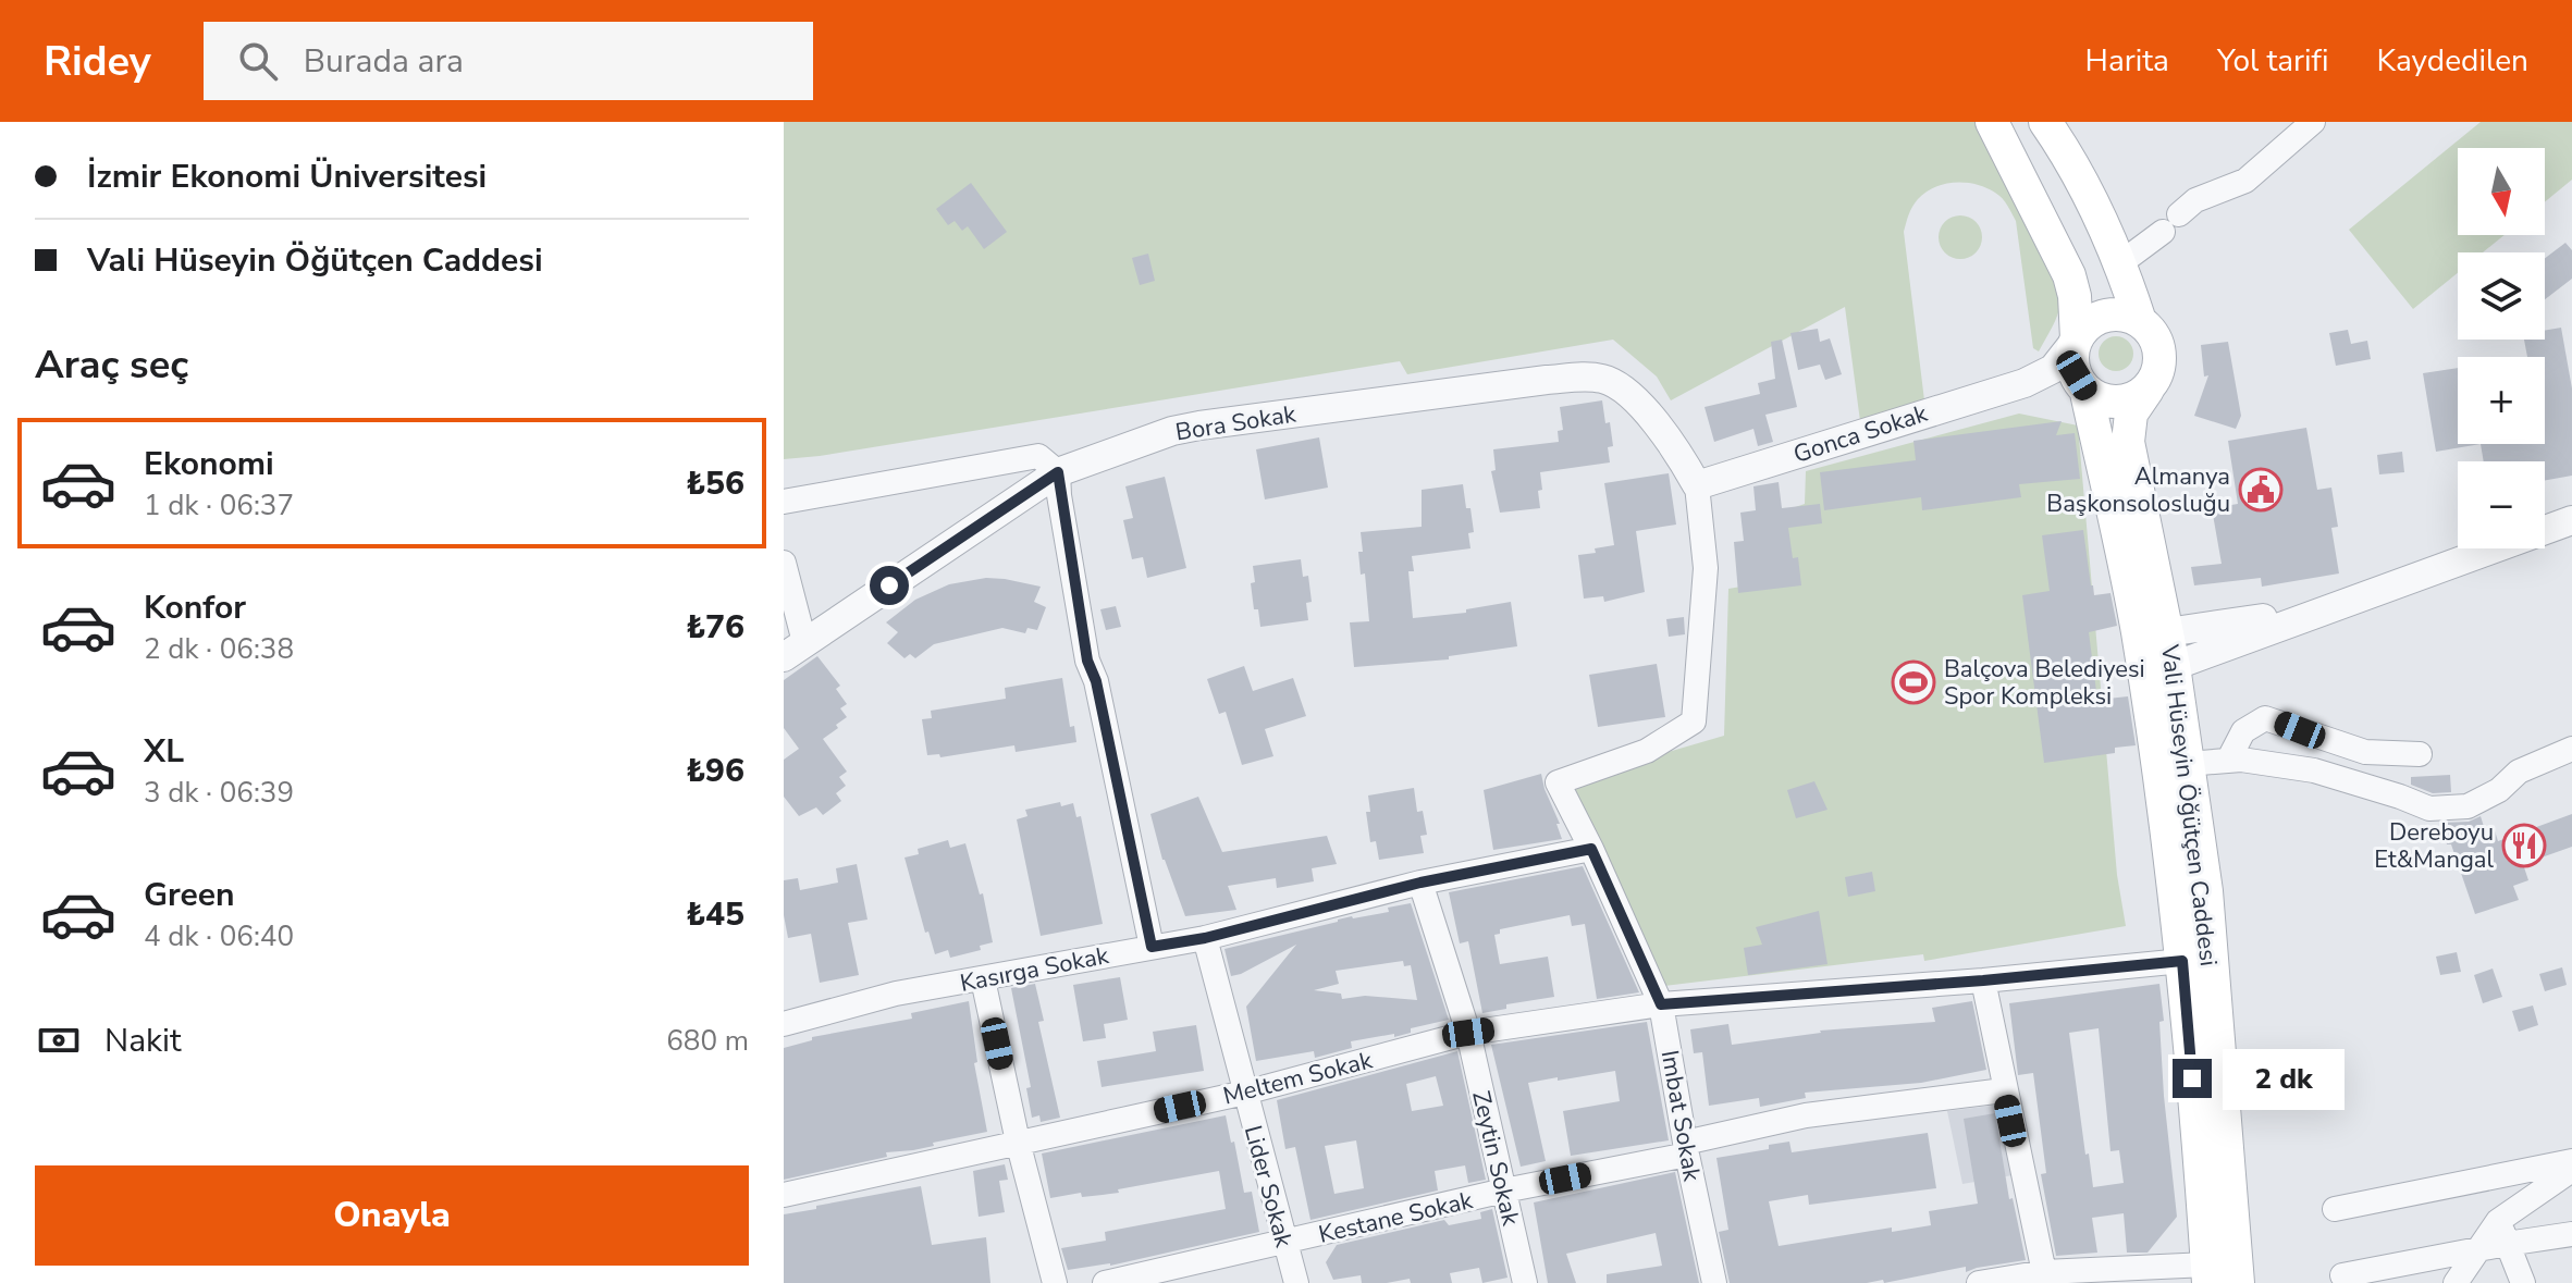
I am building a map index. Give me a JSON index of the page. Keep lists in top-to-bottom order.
{
  "streets": {
    "main road": ["Vali Hüseyin Öğütçen Caddesi"],
    "street": [
      "Bora Sokak",
      "Gonca Sokak",
      "Kasırga Sokak",
      "Meltem Sokak",
      "Imbat Sokak",
      "Zeytin Sokak",
      "Lider Sokak",
      "Kestane Sokak"
    ]
  },
  "crossings": [
    ["Bora Sokak", "Gonca Sokak"],
    ["Bora Sokak", "Imbat Sokak"],
    ["Gonca Sokak", "Imbat Sokak"],
    ["Vali Hüseyin Öğütçen Caddesi", "Meltem Sokak"],
    ["Kasırga Sokak", "Imbat Sokak"],
    ["Kasırga Sokak", "Zeytin Sokak"],
    ["Kasırga Sokak", "Lider Sokak"],
    ["Meltem Sokak", "Imbat Sokak"],
    ["Meltem Sokak", "Zeytin Sokak"],
    ["Meltem Sokak", "Lider Sokak"],
    ["Imbat Sokak", "Kestane Sokak"],
    ["Zeytin Sokak", "Kestane Sokak"],
    ["Lider Sokak", "Kestane Sokak"]
  ],
  "places": {
    "public building": ["Almanya Başkonsolosluğu"],
    "sports": ["Balçova Belediyesi Spor Kompleksi"],
    "restaurant": ["Dereboyu Et&Mangal"]
  },
  "north": "bottom",
  "page": {
    "header": "Ridey",
    "search": "Burada ara",
    "nav": ["Harita", "Yol tarifi", "Kaydedilen"],
    "banner": ["İzmir Ekonomi Üniversitesi", "Vali Hüseyin Öğütçen Caddesi"],
    "map_buttons": ["+", "−"],
    "heading": "Araç seç",
    "list": [
      {
        "name": "Ekonomi",
        "note": "1 dk · 06:37",
        "value": "₺56"
      },
      {
        "name": "Konfor",
        "note": "2 dk · 06:38",
        "value": "₺76"
      },
      {
        "name": "XL",
        "note": "3 dk · 06:39",
        "value": "₺96"
      },
      {
        "name": "Green",
        "note": "4 dk · 06:40",
        "value": "₺45"
      }
    ],
    "pay": ["Nakit", "680 m"],
    "bubble": "2 dk",
    "buttons": "Onayla"
  }
}
